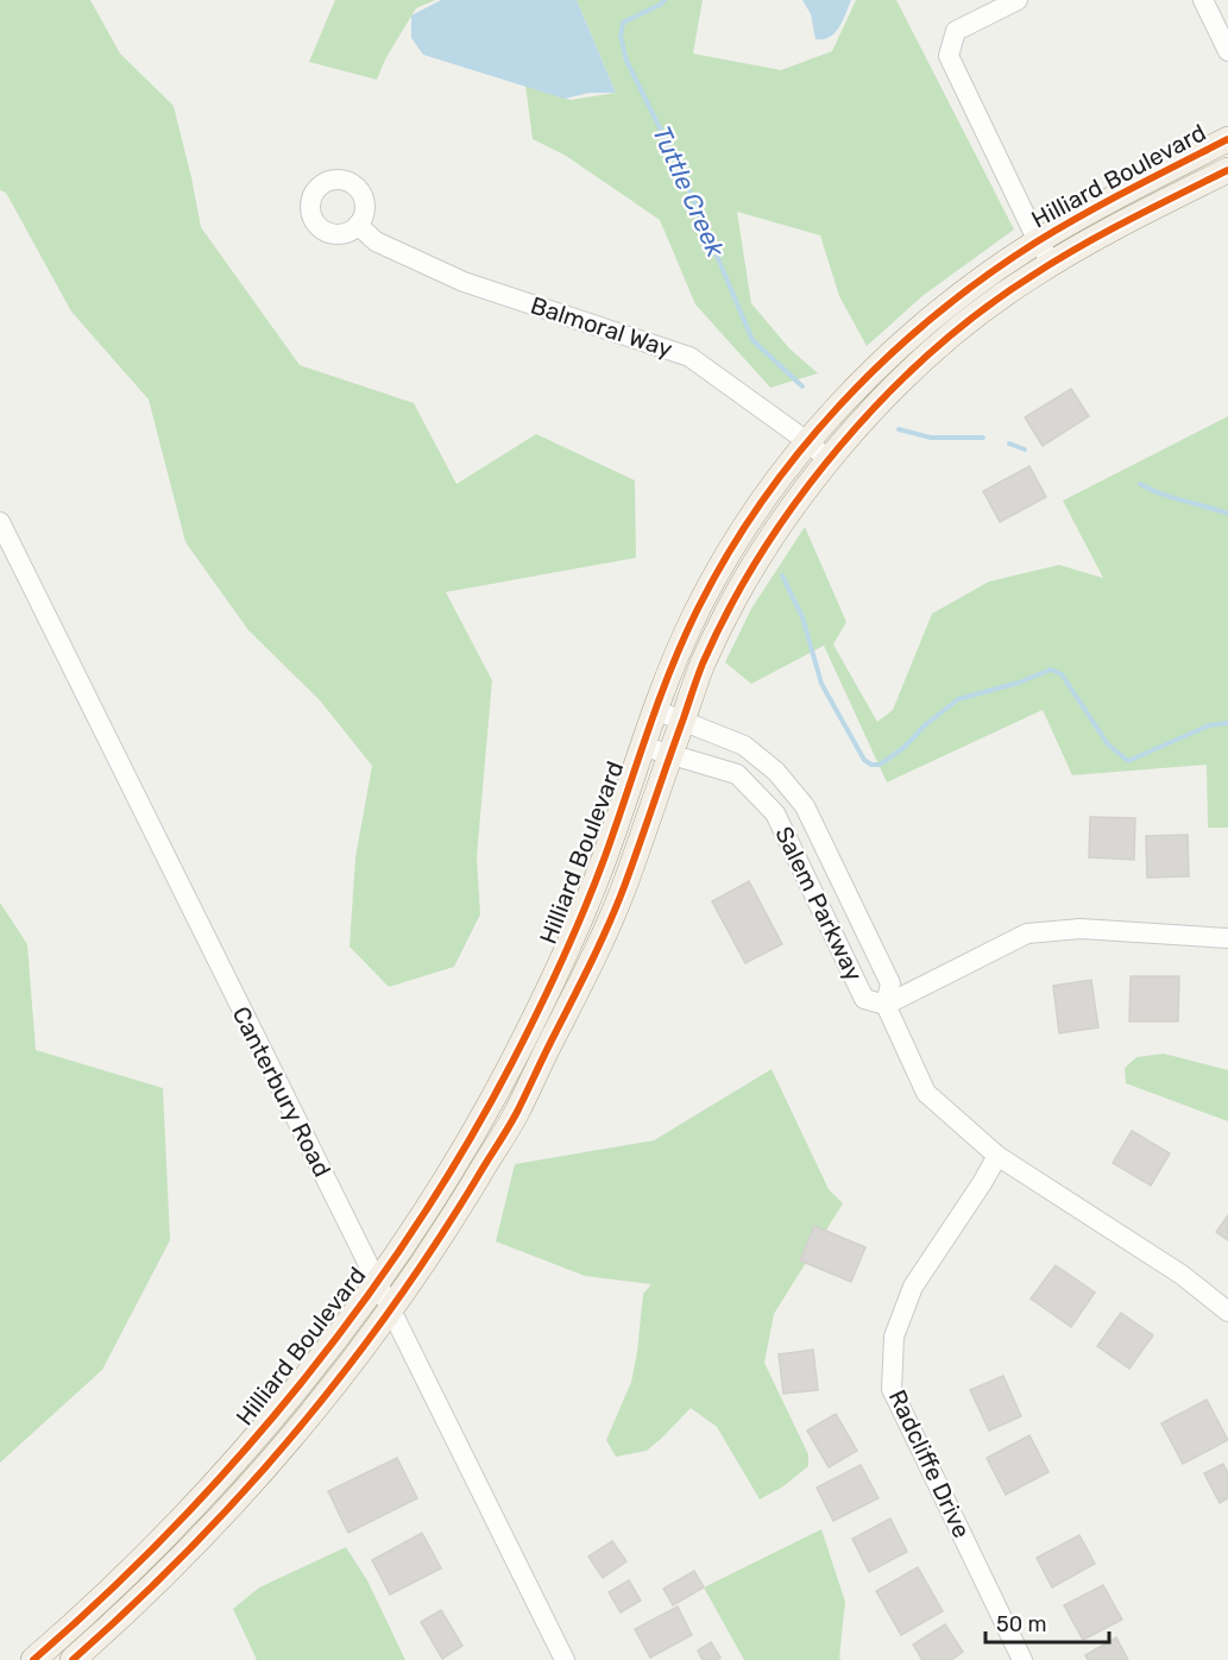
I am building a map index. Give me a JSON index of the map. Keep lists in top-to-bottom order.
{
  "streets": {
    "main road": ["Hilliard Boulevard"],
    "street": [
      "Balmoral Way",
      "Salem Parkway",
      "Canterbury Road",
      "Radcliffe Drive"
    ]
  },
  "crossings": [
    ["Hilliard Boulevard", "Balmoral Way"],
    ["Hilliard Boulevard", "Salem Parkway"],
    ["Hilliard Boulevard", "Canterbury Road"]
  ],
  "water": ["Tuttle Creek"],
  "scale_bar": "50 m"
}
